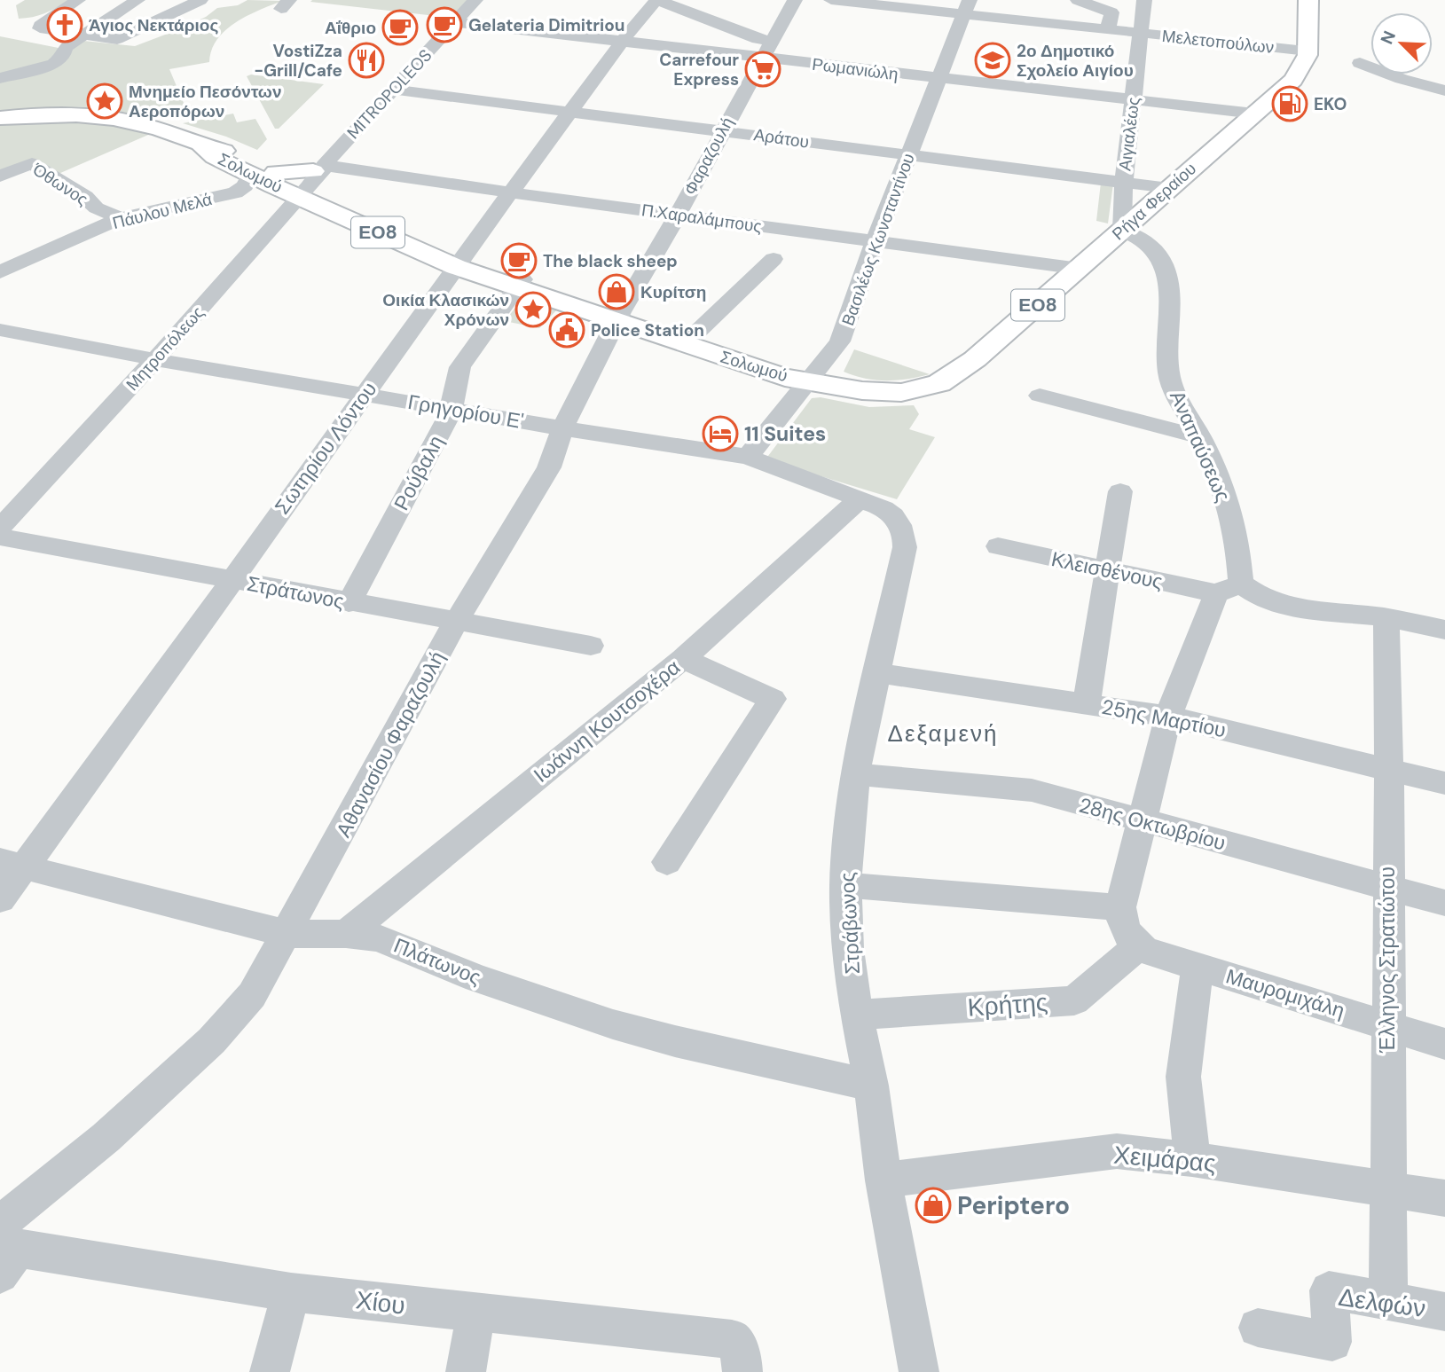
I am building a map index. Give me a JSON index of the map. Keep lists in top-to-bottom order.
{
  "streets": {
    "main road": ["Σολωμού", "Ρήγα Φεραίου", "ΕΟ8"],
    "street": [
      "Μελετοπούλων",
      "Ρωμανιώλη",
      "MITROPOLEOS",
      "Αιγιαλέως",
      "Αράτου",
      "Φαραζουλή",
      "Όθωνος",
      "Πάυλου Μελά",
      "Π.Χαραλάμπους",
      "Βασιλέως Κωνσταντίνου",
      "Μητροπόλεως",
      "Γρηγορίου Ε'",
      "Αναπαύσεως",
      "Σωτηρίου Λόντου",
      "Ρούβαλη",
      "Κλεισθένους",
      "Στράτωνος",
      "25ης Μαρτίου",
      "Ιωάννη Κουτσοχέρα",
      "Αθανασίου Φαραζουλή",
      "28ης Οκτωβρίου",
      "Στράβωνος",
      "Έλληνος Στρατιώτου",
      "Πλάτωνος",
      "Μαυρομιχάλη",
      "Κρήτης",
      "Χειμάρας",
      "Χίου",
      "Δελφών"
    ]
  },
  "crossings": [
    ["Μελετοπούλων", "Αιγιαλέως"],
    ["Μελετοπούλων", "Ρήγα Φεραίου"],
    ["Μελετοπούλων", "Βασιλέως Κωνσταντίνου"],
    ["Ρωμανιώλη", "MITROPOLEOS"],
    ["Ρωμανιώλη", "Αιγιαλέως"],
    ["Ρωμανιώλη", "Φαραζουλή"],
    ["Ρωμανιώλη", "Ρήγα Φεραίου"],
    ["Ρωμανιώλη", "Βασιλέως Κωνσταντίνου"],
    ["Ρωμανιώλη", "Σωτηρίου Λόντου"],
    ["MITROPOLEOS", "Αράτου"],
    ["MITROPOLEOS", "Σολωμού"],
    ["MITROPOLEOS", "Π.Χαραλάμπους"],
    ["MITROPOLEOS", "Μητροπόλεως"],
    ["Αιγιαλέως", "Αράτου"],
    ["Αιγιαλέως", "Ρήγα Φεραίου"],
    ["Αιγιαλέως", "Αναπαύσεως"],
    ["Αράτου", "Φαραζουλή"],
    ["Αράτου", "Ρήγα Φεραίου"],
    ["Αράτου", "Βασιλέως Κωνσταντίνου"],
    ["Αράτου", "Σωτηρίου Λόντου"],
    ["Φαραζουλή", "Σολωμού"],
    ["Φαραζουλή", "Π.Χαραλάμπους"],
    ["Φαραζουλή", "Αθανασίου Φαραζουλή"],
    ["Σολωμού", "Ρήγα Φεραίου"],
    ["Σολωμού", "Πάυλου Μελά"],
    ["Σολωμού", "Π.Χαραλάμπους"],
    ["Σολωμού", "ΕΟ8"],
    ["Σολωμού", "Βασιλέως Κωνσταντίνου"],
    ["Σολωμού", "Μητροπόλεως"],
    ["Σολωμού", "Σωτηρίου Λόντου"],
    ["Σολωμού", "Ρούβαλη"],
    ["Σολωμού", "Αθανασίου Φαραζουλή"],
    ["Όθωνος", "Πάυλου Μελά"],
    ["Ρήγα Φεραίου", "Π.Χαραλάμπους"],
    ["Ρήγα Φεραίου", "Αναπαύσεως"],
    ["Π.Χαραλάμπους", "Βασιλέως Κωνσταντίνου"],
    ["Π.Χαραλάμπους", "Μητροπόλεως"],
    ["Π.Χαραλάμπους", "Σωτηρίου Λόντου"],
    ["Βασιλέως Κωνσταντίνου", "Γρηγορίου Ε'"],
    ["Μητροπόλεως", "Γρηγορίου Ε'"],
    ["Γρηγορίου Ε'", "Σωτηρίου Λόντου"],
    ["Γρηγορίου Ε'", "Ρούβαλη"],
    ["Γρηγορίου Ε'", "Ιωάννη Κουτσοχέρα"],
    ["Γρηγορίου Ε'", "Αθανασίου Φαραζουλή"],
    ["Γρηγορίου Ε'", "Στράβωνος"],
    ["Σωτηρίου Λόντου", "Στράτωνος"],
    ["Σωτηρίου Λόντου", "Πλάτωνος"],
    ["Ρούβαλη", "Στράτωνος"],
    ["Στράτωνος", "Αθανασίου Φαραζουλή"],
    ["25ης Μαρτίου", "Στράβωνος"],
    ["25ης Μαρτίου", "Έλληνος Στρατιώτου"],
    ["Ιωάννη Κουτσοχέρα", "Στράβωνος"],
    ["Ιωάννη Κουτσοχέρα", "Πλάτωνος"],
    ["Αθανασίου Φαραζουλή", "Πλάτωνος"],
    ["Αθανασίου Φαραζουλή", "Χίου"],
    ["28ης Οκτωβρίου", "Στράβωνος"],
    ["28ης Οκτωβρίου", "Έλληνος Στρατιώτου"],
    ["Στράβωνος", "Πλάτωνος"],
    ["Στράβωνος", "Μαυρομιχάλη"],
    ["Στράβωνος", "Κρήτης"],
    ["Στράβωνος", "Χειμάρας"],
    ["Έλληνος Στρατιώτου", "Μαυρομιχάλη"],
    ["Έλληνος Στρατιώτου", "Χειμάρας"],
    ["Έλληνος Στρατιώτου", "Δελφών"],
    ["Μαυρομιχάλη", "Κρήτης"]
  ],
  "districts": ["Δεξαμενή"],
  "places": {
    "church": ["Άγιος Νεκτάριος"],
    "cafe": ["Gelateria Dimitriou", "Αΐθριο", "The black sheep"],
    "restaurant": ["VostiZza -Grill/Cafe"],
    "school or university": ["2ο Δημοτικό Σχολείο Αιγίου"],
    "supermarket": ["Carrefour Express"],
    "place": ["Μνημείο Πεσόντων Αεροπόρων", "Οικία Κλασικών Χρόνων"],
    "fuel station": ["EKO"],
    "shop": ["Κυρίτση", "Periptero"],
    "public building": ["Police Station"],
    "hotel": ["11 Suites"]
  },
  "north": "top left"
}
